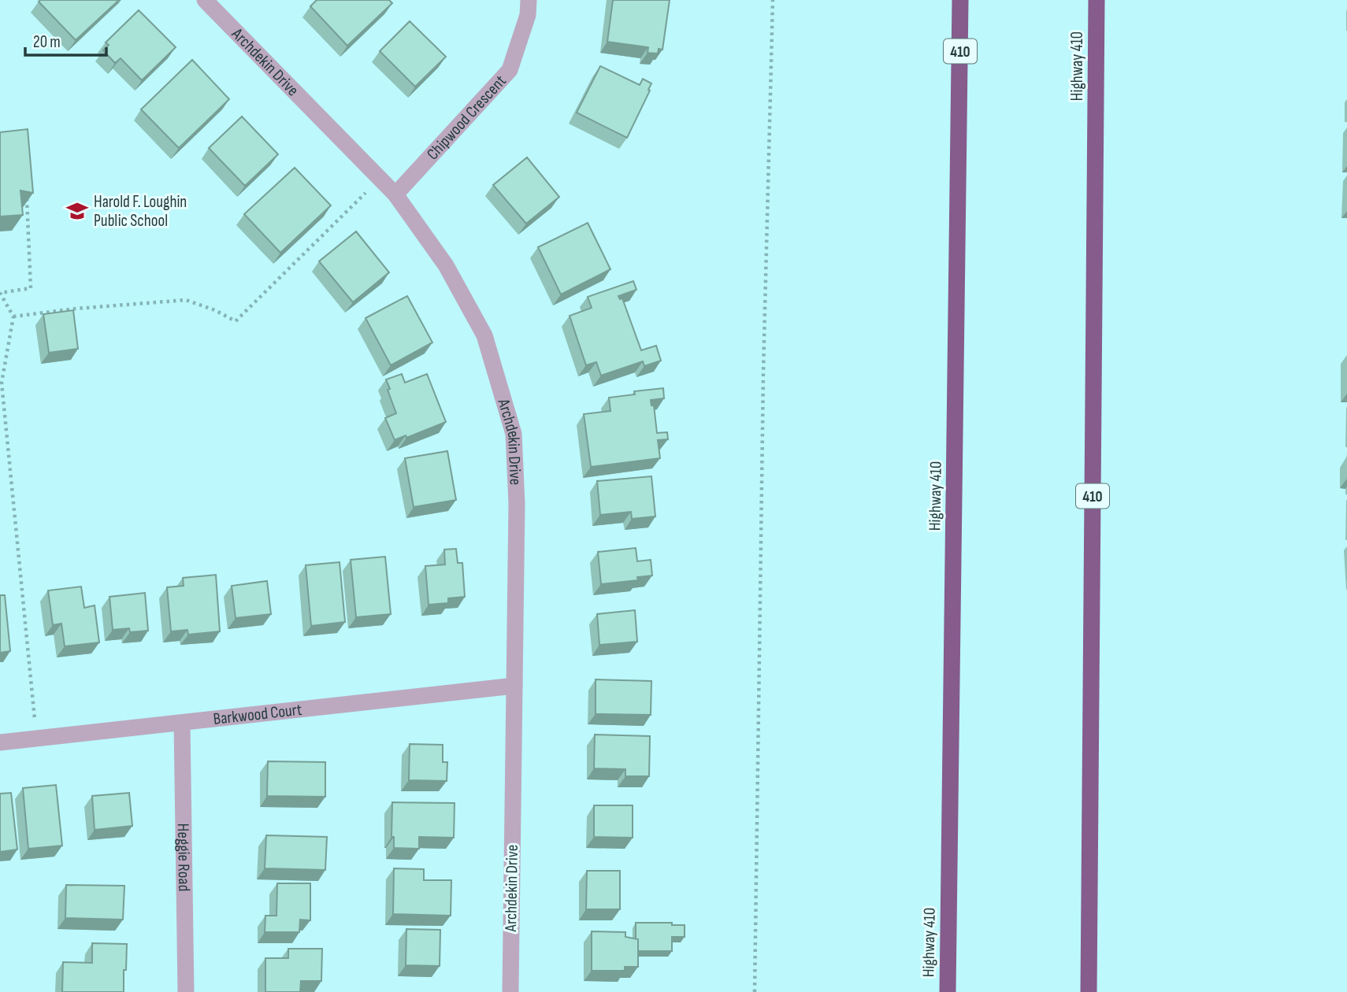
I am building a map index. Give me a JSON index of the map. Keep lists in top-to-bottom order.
{
  "streets": {
    "highway": ["410", "Highway 410"],
    "street": [
      "Archdekin Drive",
      "Chipwood Crescent",
      "Barkwood Court",
      "Heggie Road"
    ]
  },
  "crossings": [
    ["Archdekin Drive", "Chipwood Crescent"],
    ["Archdekin Drive", "Barkwood Court"],
    ["Barkwood Court", "Heggie Road"]
  ],
  "places": {
    "school or university": ["Harold F. Loughin Public School"]
  },
  "scale_bar": "20 m"
}
